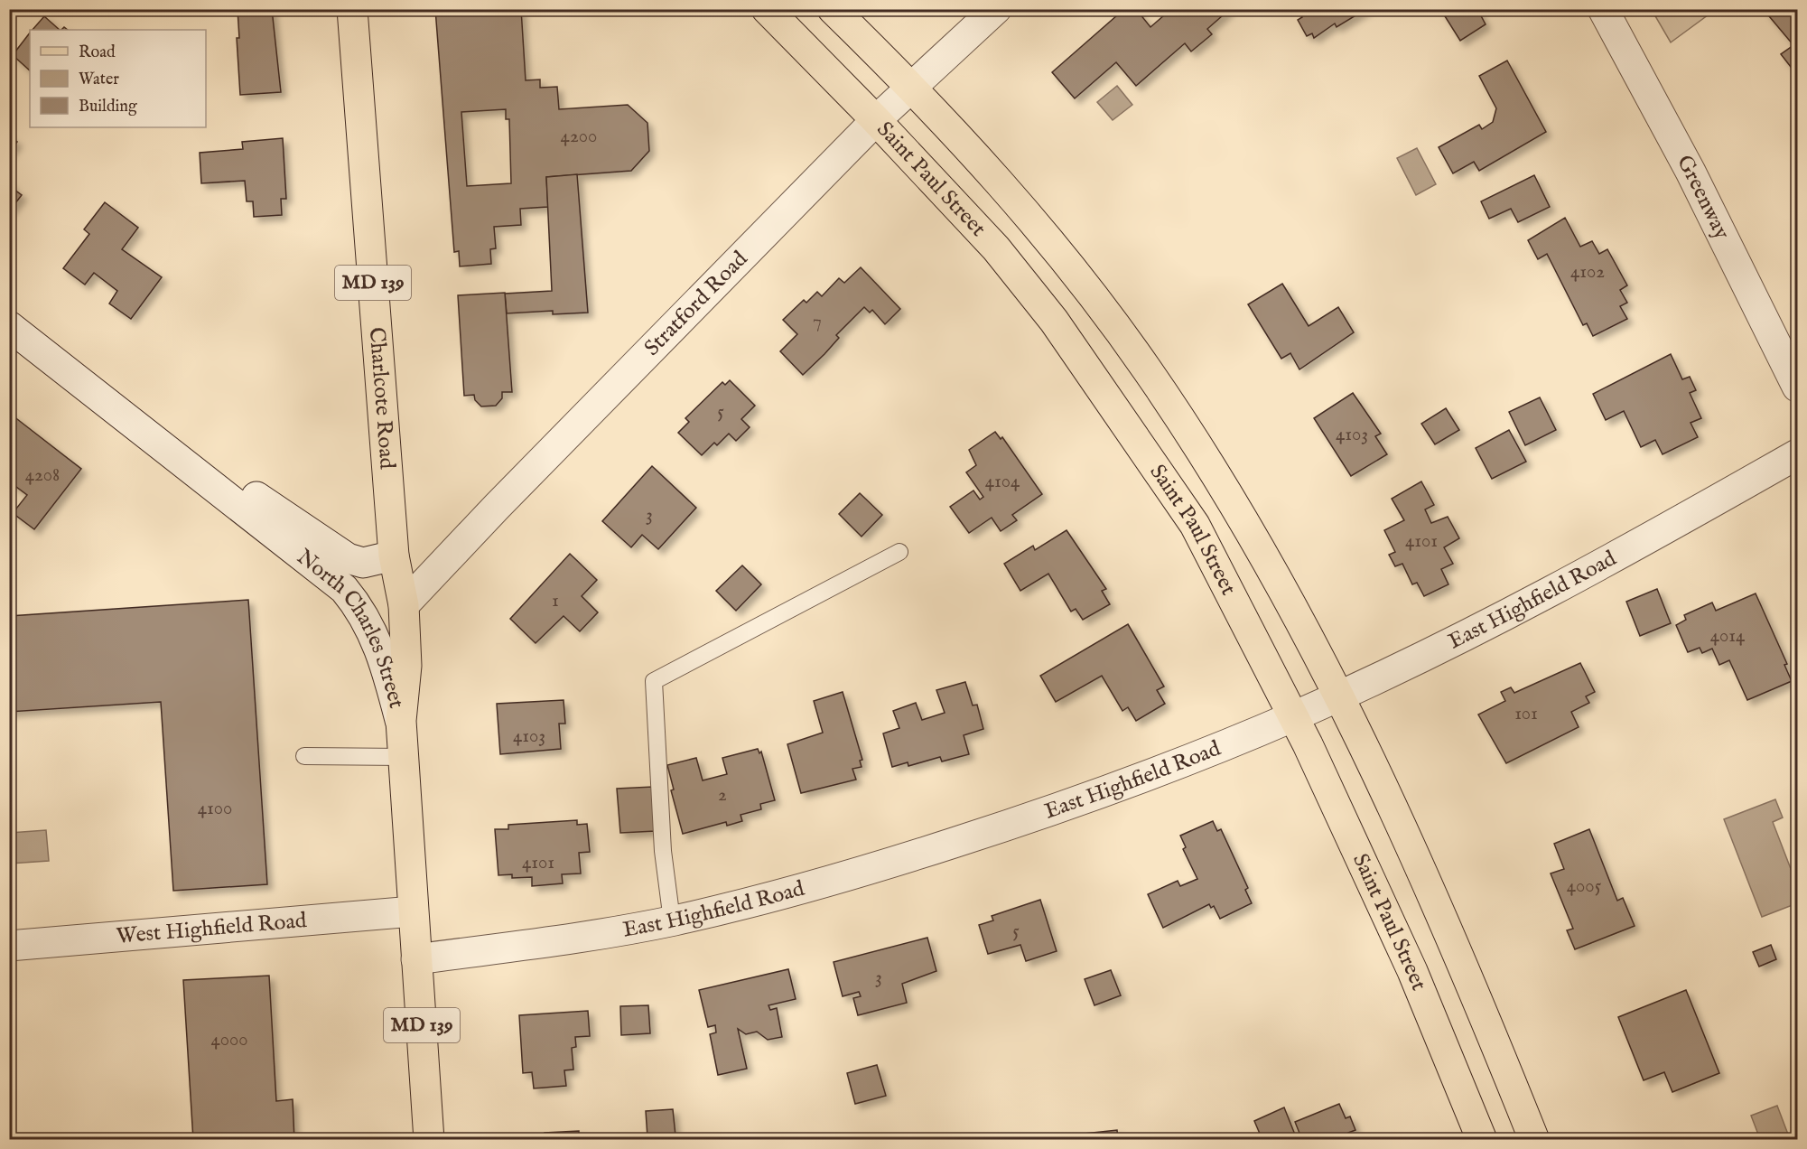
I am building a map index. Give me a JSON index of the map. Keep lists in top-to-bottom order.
{
  "streets": {
    "main road": [
      "Saint Paul Street",
      "MD 139",
      "Charlcote Road",
      "North Charles Street"
    ],
    "street": [
      "Greenway",
      "Stratford Road",
      "East Highfield Road",
      "West Highfield Road"
    ]
  },
  "crossings": [
    ["Saint Paul Street", "Stratford Road"],
    ["Saint Paul Street", "East Highfield Road"],
    ["Stratford Road", "Charlcote Road"],
    ["Charlcote Road", "North Charles Street"],
    ["East Highfield Road", "North Charles Street"],
    ["North Charles Street", "West Highfield Road"]
  ],
  "house_numbers": [
    "4200",
    "4102",
    "7",
    "5",
    "4103",
    "4208",
    "4104",
    "3",
    "4101",
    "1",
    "4014",
    "101",
    "4103",
    "2",
    "4100",
    "4101",
    "4005",
    "5",
    "3",
    "4000"
  ],
  "legend": ["Road", "Water", "Building"]
}
